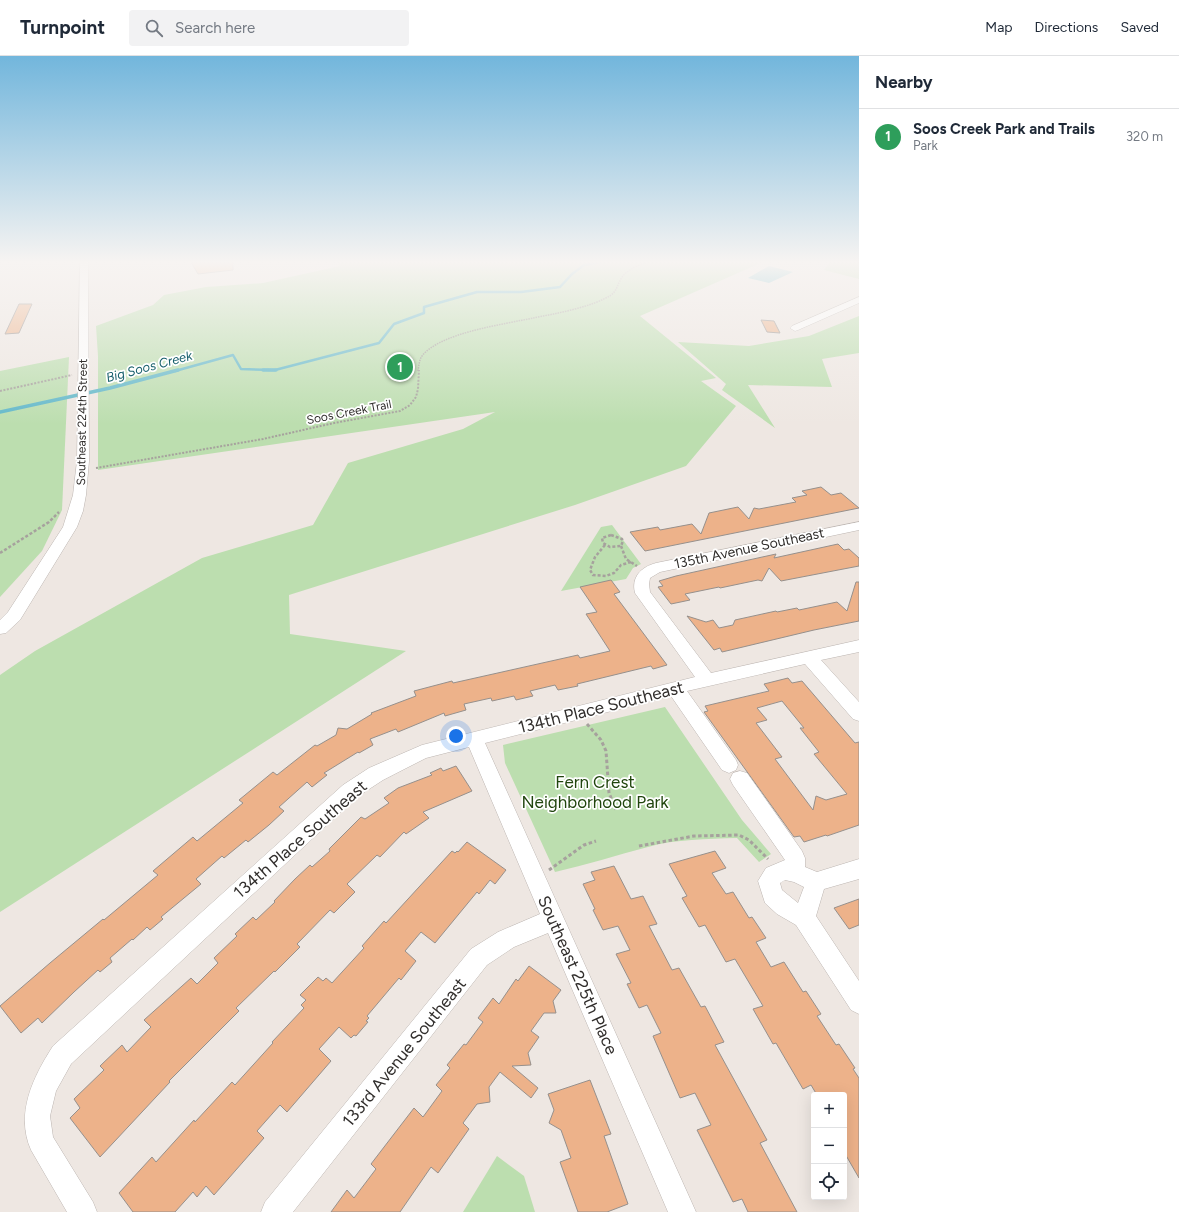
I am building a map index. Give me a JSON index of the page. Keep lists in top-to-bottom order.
{
  "streets": {
    "street": [
      "Southeast 224th Street",
      "135th Avenue Southeast",
      "134th Place Southeast",
      "Southeast 225th Place",
      "133rd Avenue Southeast"
    ],
    "path": ["Soos Creek Trail"]
  },
  "crossings": [
    ["Soos Creek Trail", "Southeast 224th Street"],
    ["134th Place Southeast", "Southeast 225th Place"],
    ["Southeast 225th Place", "133rd Avenue Southeast"]
  ],
  "water": ["Big Soos Creek"],
  "parks": ["Fern Crest Neighborhood Park"],
  "page": {
    "header": "Turnpoint",
    "search": "Search here",
    "nav": ["Map", "Directions", "Saved"],
    "heading": "Nearby",
    "list": [
      {
        "mark": "1",
        "name": "Soos Creek Park and Trails",
        "note": "Park",
        "value": "320 m"
      }
    ],
    "pins": "1",
    "map_buttons": ["+", "−"]
  }
}
